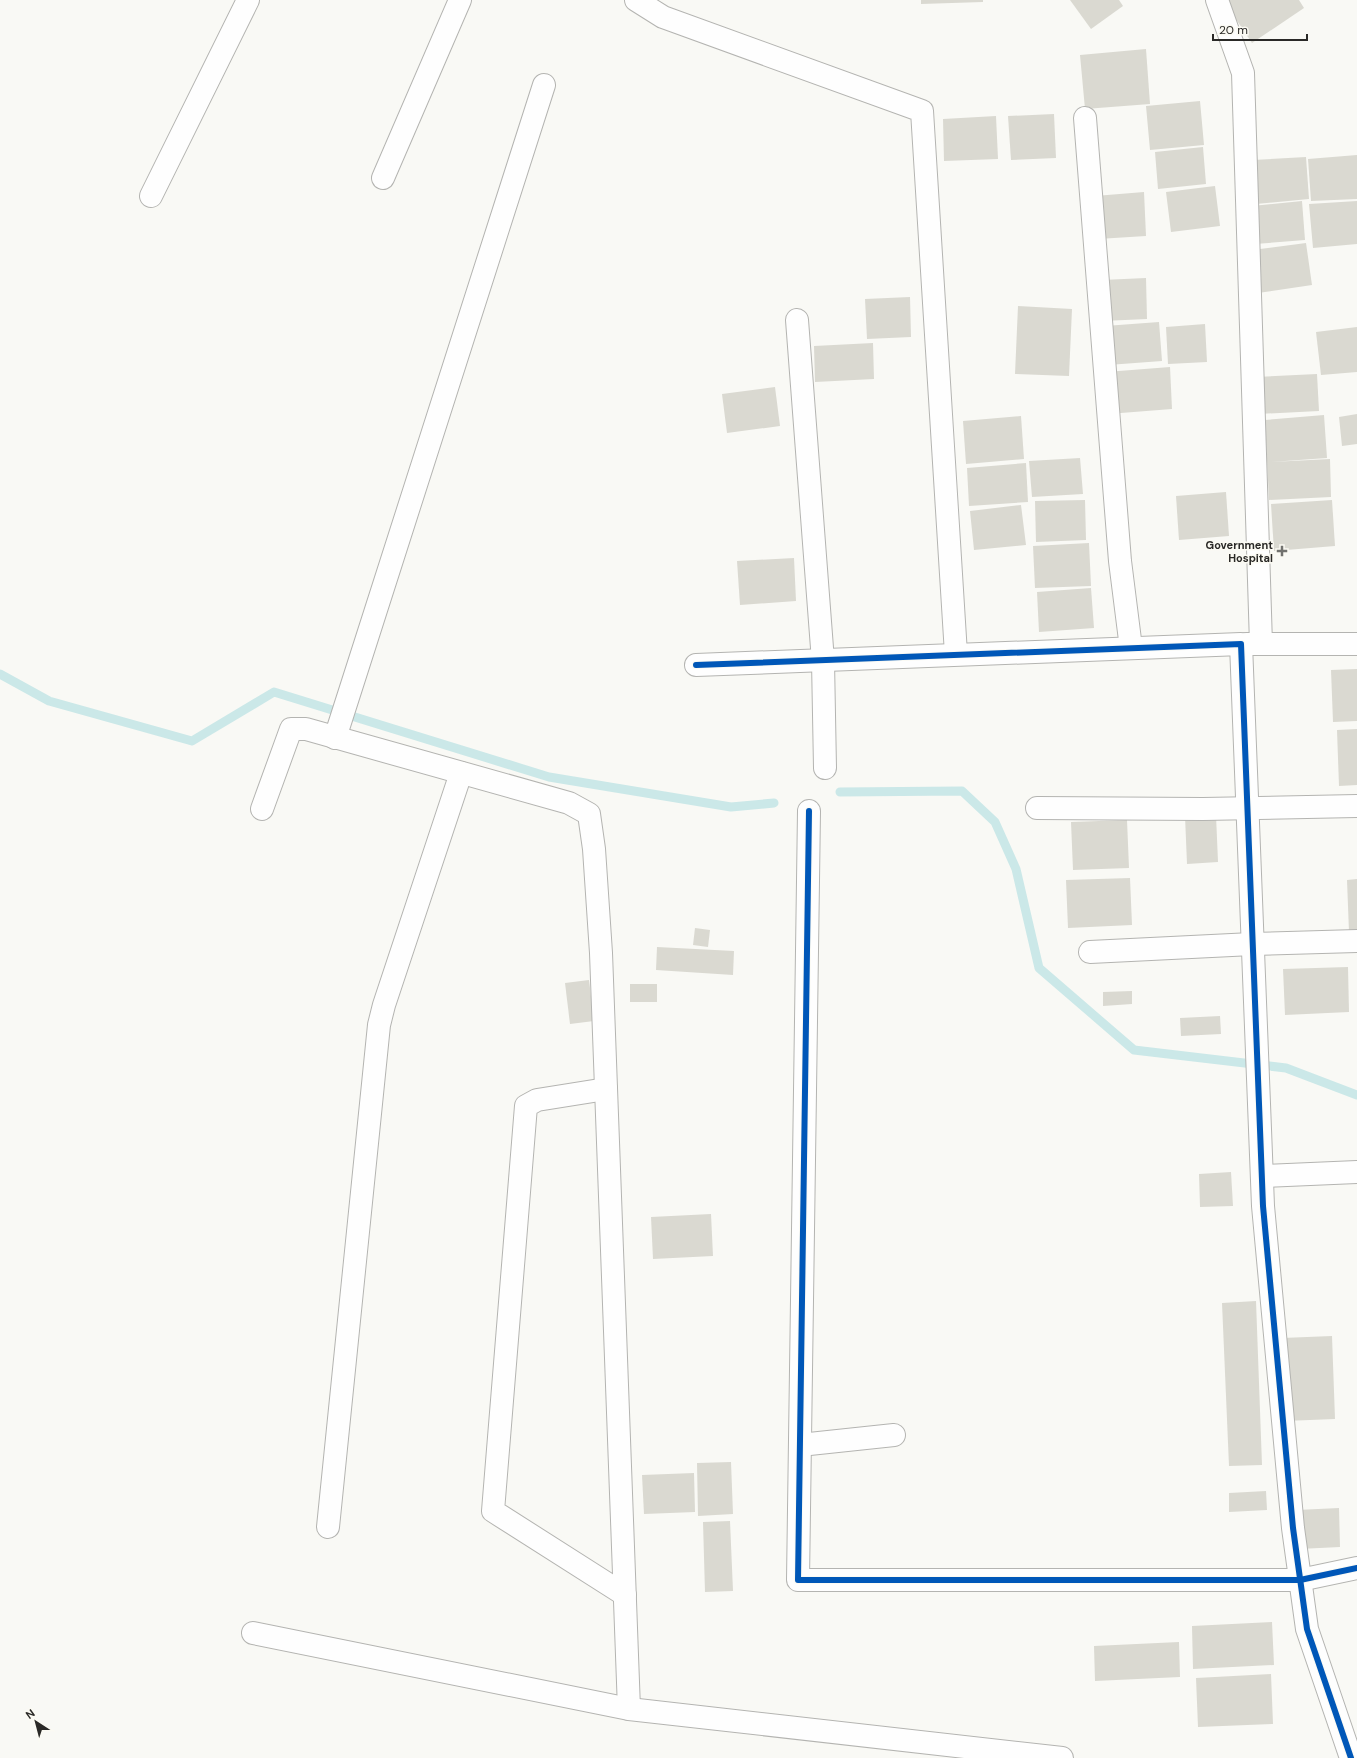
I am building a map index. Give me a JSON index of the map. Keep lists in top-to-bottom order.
{
  "places": {
    "health": ["Government Hospital"]
  },
  "scale_bar": "20 m",
  "north": "top left"
}
